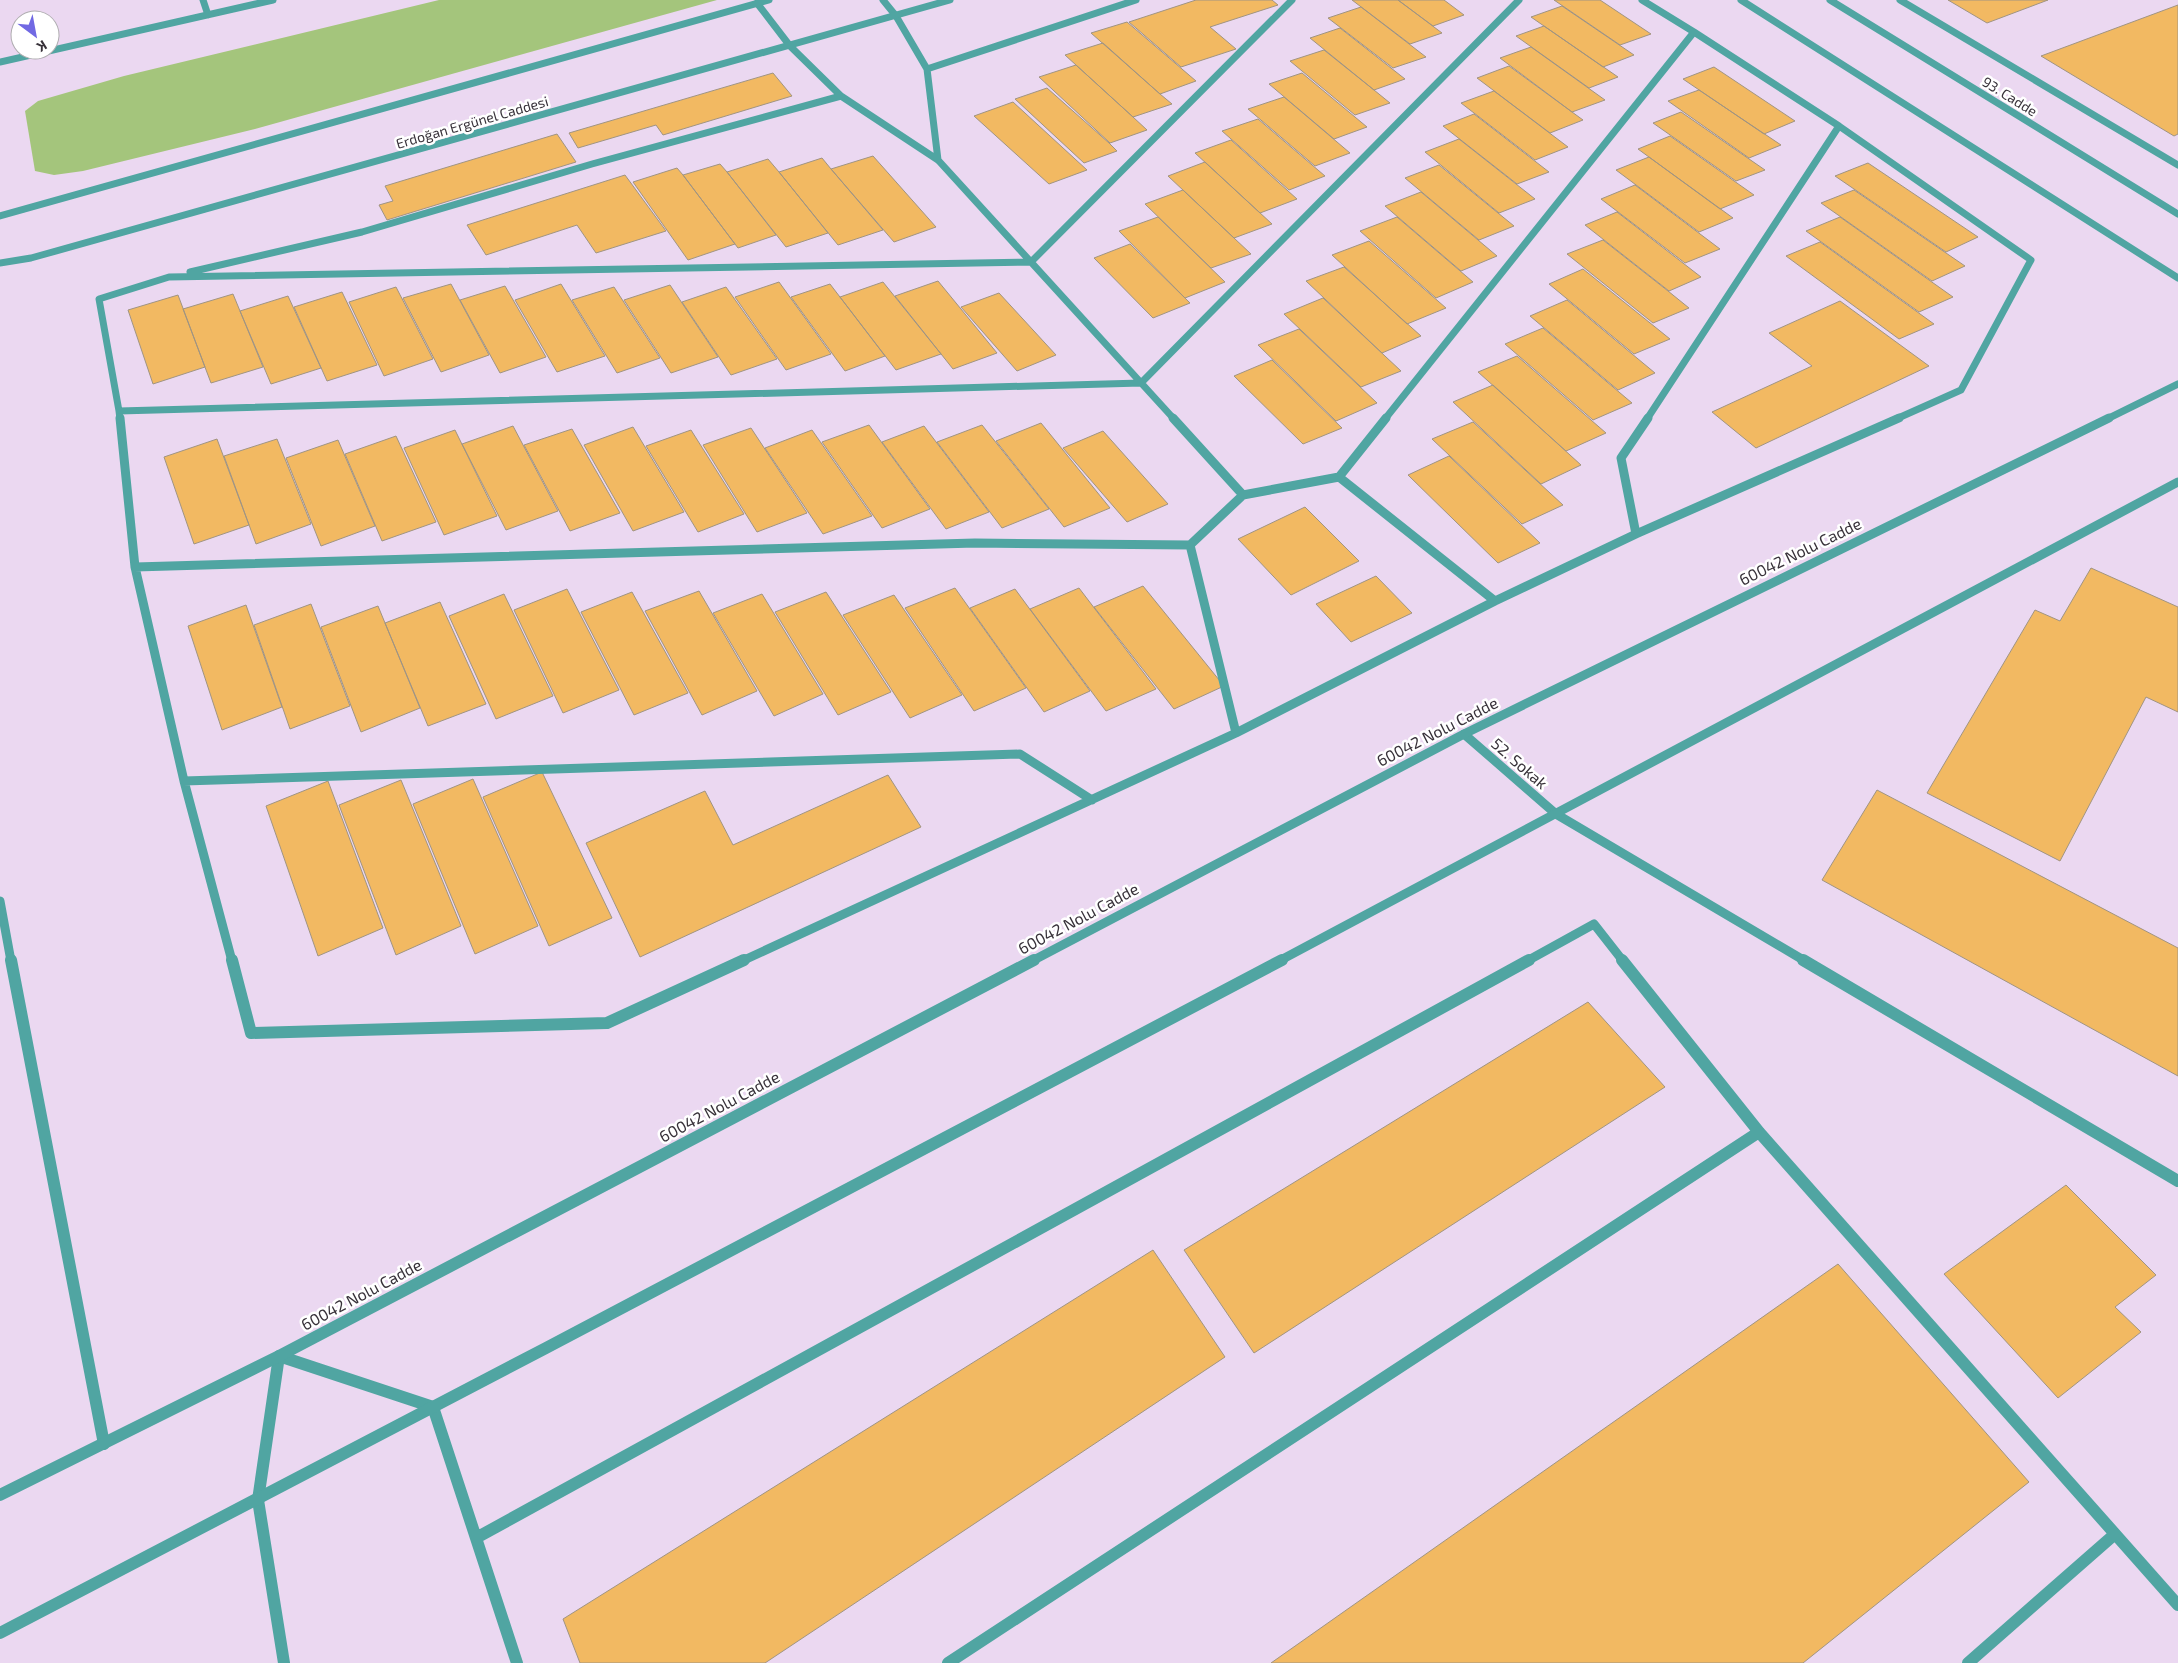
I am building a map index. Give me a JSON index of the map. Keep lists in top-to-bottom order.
{
  "streets": {
    "street": [
      "93. Cadde",
      "Erdoğan Ergünel Caddesi",
      "60042 Nolu Cadde",
      "52. Sokak"
    ]
  },
  "crossings": [
    ["60042 Nolu Cadde", "52. Sokak"]
  ],
  "north": "bottom right"
}
